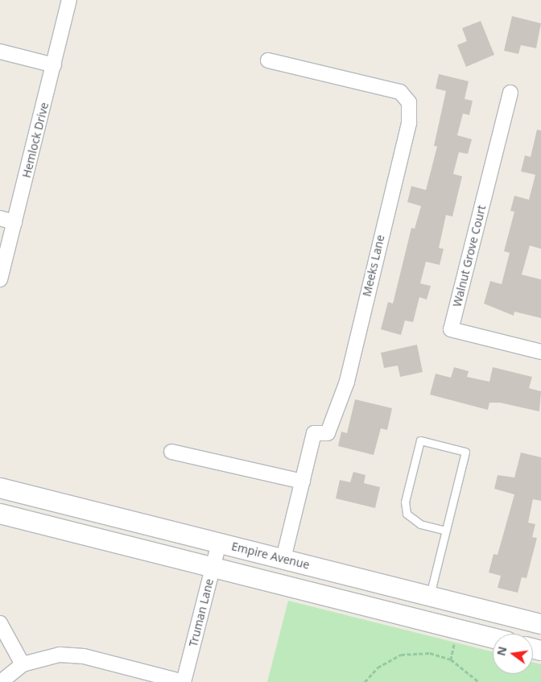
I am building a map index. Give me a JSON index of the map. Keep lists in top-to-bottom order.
{
  "streets": {
    "main road": ["Empire Avenue"],
    "street": [
      "Hemlock Drive",
      "Walnut Grove Court",
      "Meeks Lane",
      "Truman Lane"
    ]
  },
  "crossings": [
    ["Meeks Lane", "Empire Avenue"],
    ["Empire Avenue", "Truman Lane"]
  ],
  "north": "left"
}
